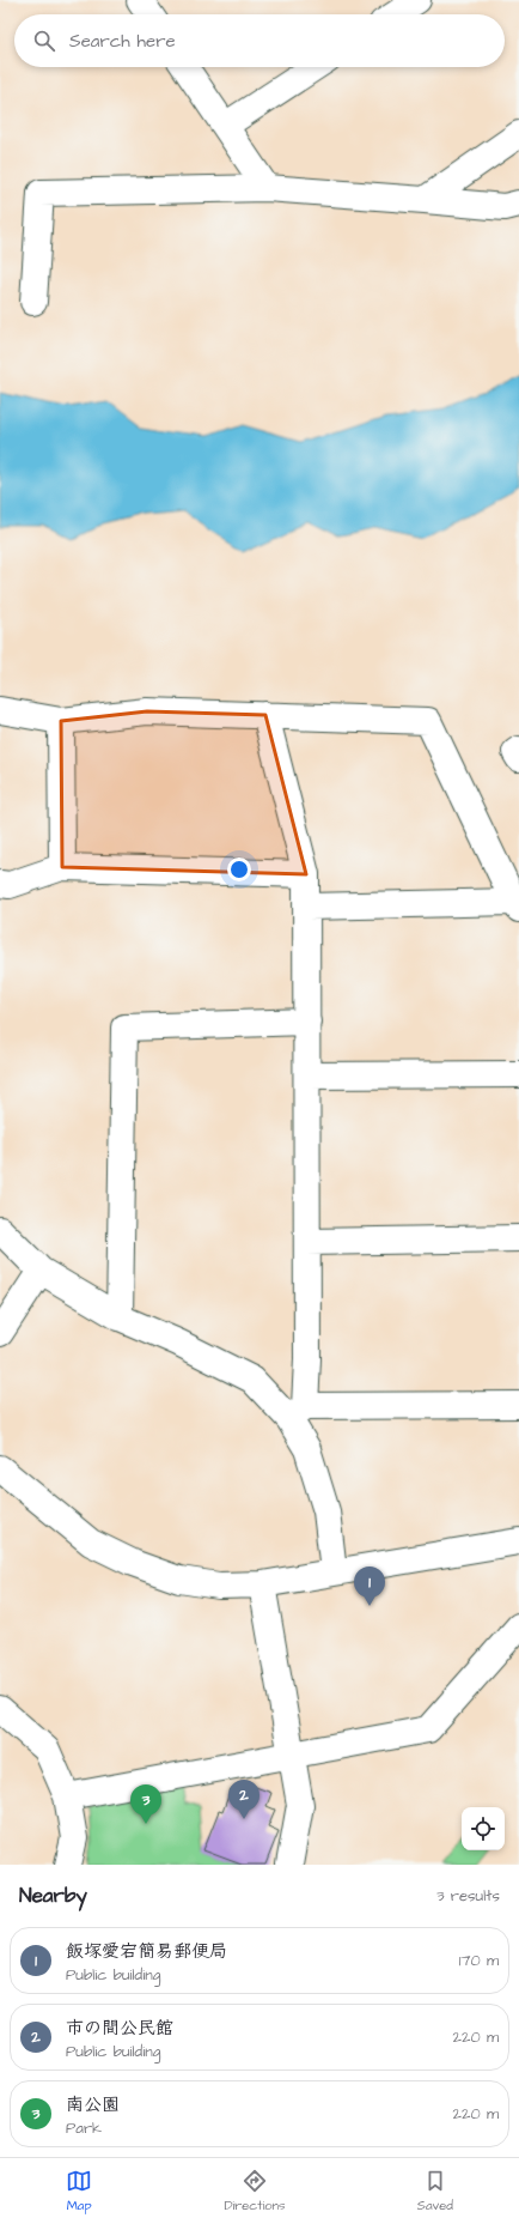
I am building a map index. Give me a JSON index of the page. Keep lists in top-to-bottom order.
{
  "page": {
    "search": "Search here",
    "pins": ["1", "2", "3"],
    "heading": ["Nearby", "3 results"],
    "list": [
      {
        "mark": "1",
        "name": "飯塚愛宕簡易郵便局",
        "note": "Public building",
        "value": "170 m"
      },
      {
        "mark": "2",
        "name": "市の間公民館",
        "note": "Public building",
        "value": "220 m"
      },
      {
        "mark": "3",
        "name": "南公園",
        "note": "Park",
        "value": "220 m"
      }
    ],
    "nav": ["Map", "Directions", "Saved"]
  }
}
